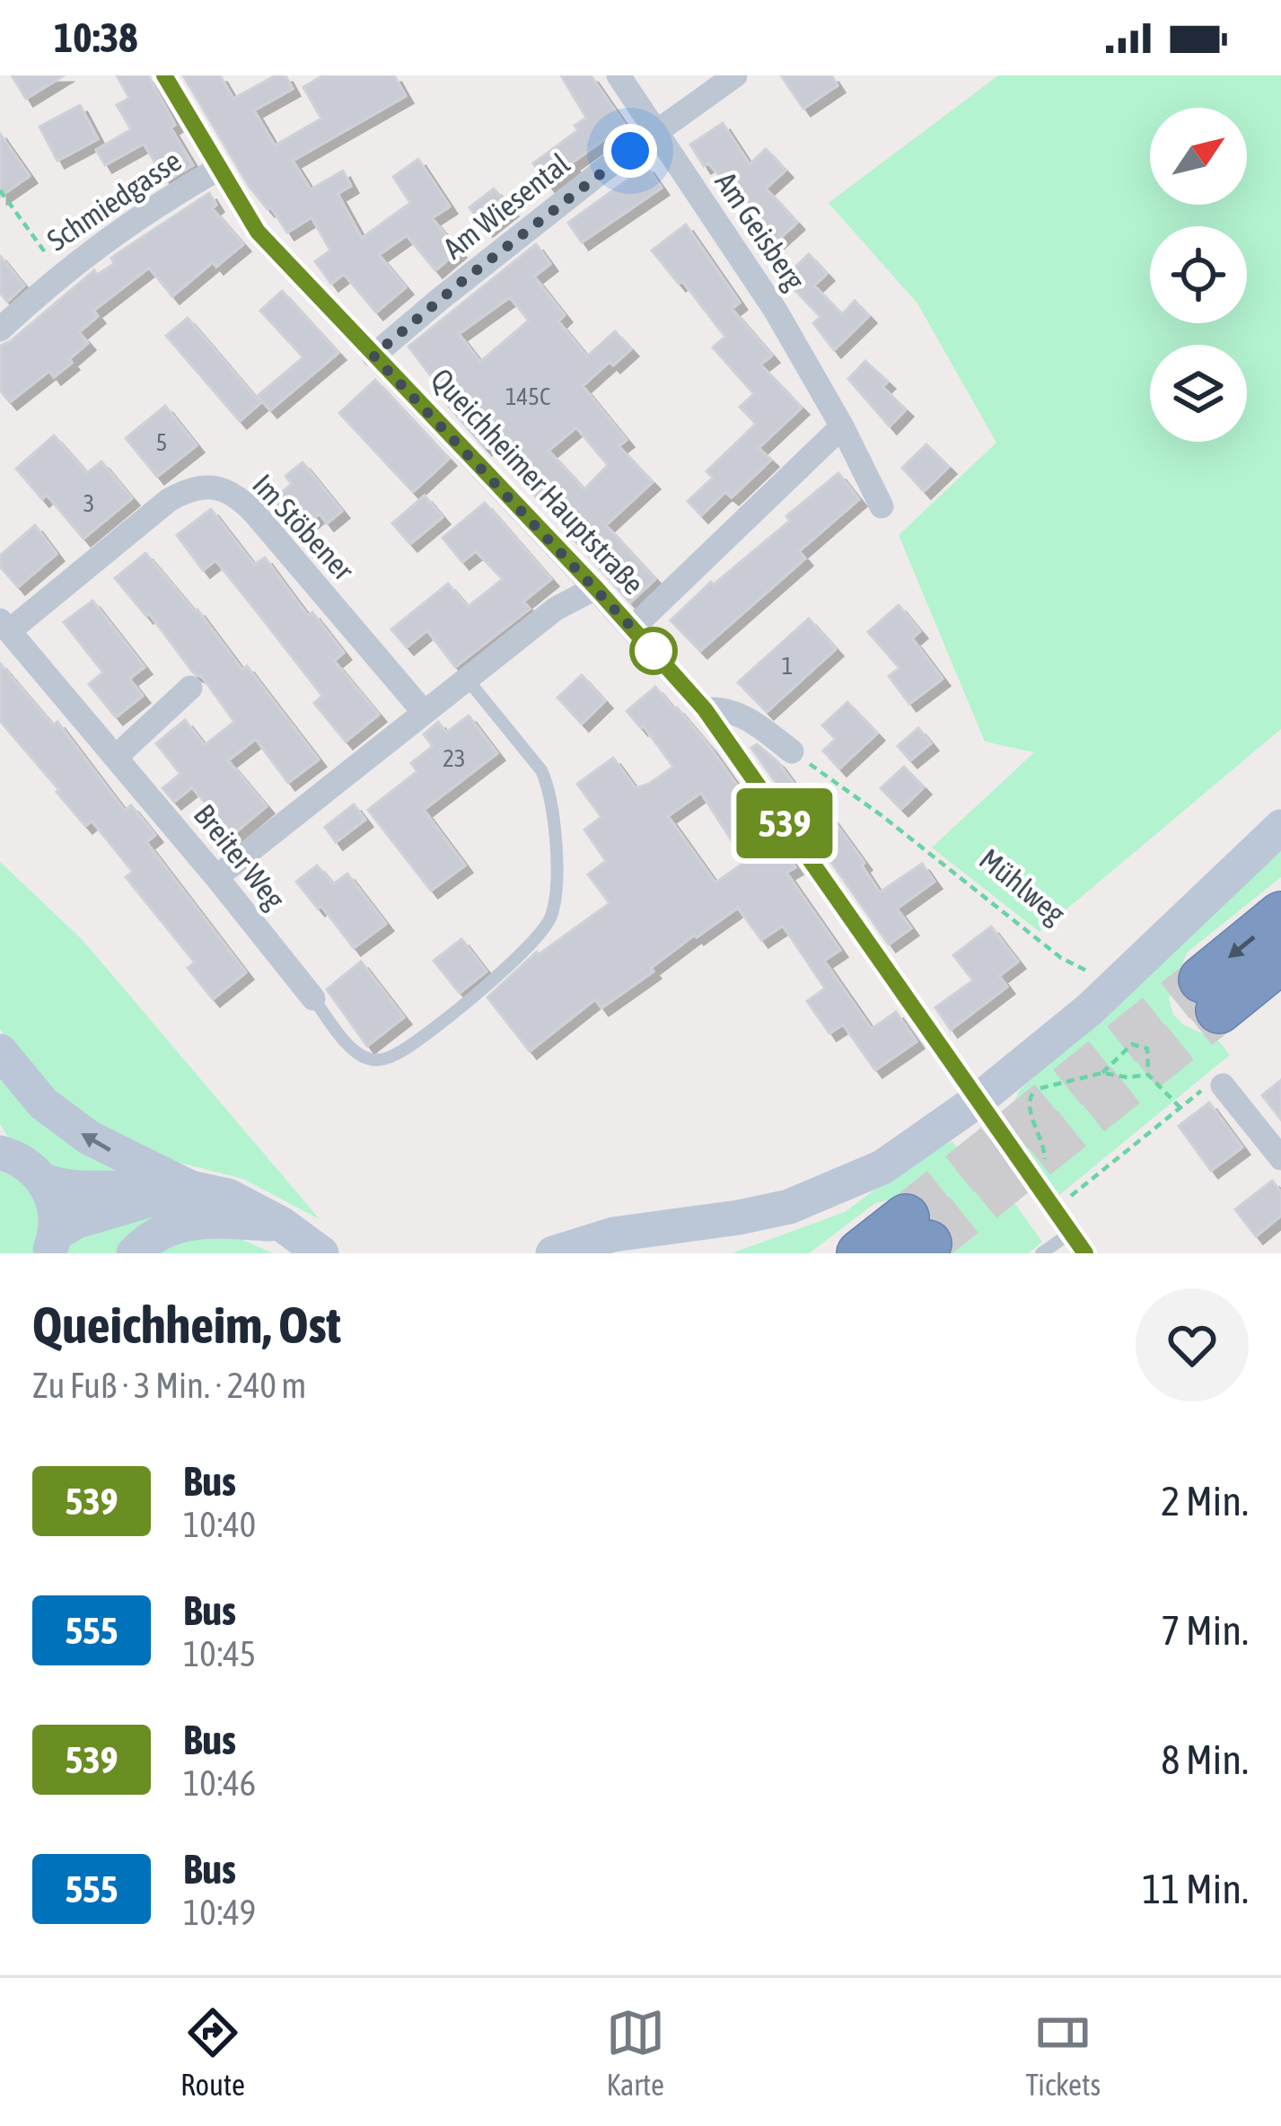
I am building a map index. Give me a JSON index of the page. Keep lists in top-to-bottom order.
{
  "streets": {
    "street": [
      "Schmiedgasse",
      "Am Wiesental",
      "Am Geisberg",
      "Queichheimer Hauptstraße",
      "Im Stöbener",
      "Breiter Weg"
    ],
    "path": ["Mühlweg"]
  },
  "crossings": [
    ["Schmiedgasse", "Queichheimer Hauptstraße"],
    ["Am Wiesental", "Am Geisberg"],
    ["Am Wiesental", "Queichheimer Hauptstraße"],
    ["Im Stöbener", "Breiter Weg"]
  ],
  "lines": ["bus line 539"],
  "house_numbers": [
    "145C",
    "5",
    "3",
    "1",
    "23"
  ],
  "north": "top right",
  "page": {
    "status": "10:38",
    "on_map": "539",
    "heading": ["Queichheim, Ost", "Zu Fuß · 3 Min. · 240 m"],
    "list": [
      {
        "mark": "539",
        "name": "Bus",
        "note": "10:40",
        "value": "2 Min."
      },
      {
        "mark": "555",
        "name": "Bus",
        "note": "10:45",
        "value": "7 Min."
      },
      {
        "mark": "539",
        "name": "Bus",
        "note": "10:46",
        "value": "8 Min."
      },
      {
        "mark": "555",
        "name": "Bus",
        "note": "10:49",
        "value": "11 Min."
      }
    ],
    "tabs": ["Route", "Karte", "Tickets"]
  }
}
